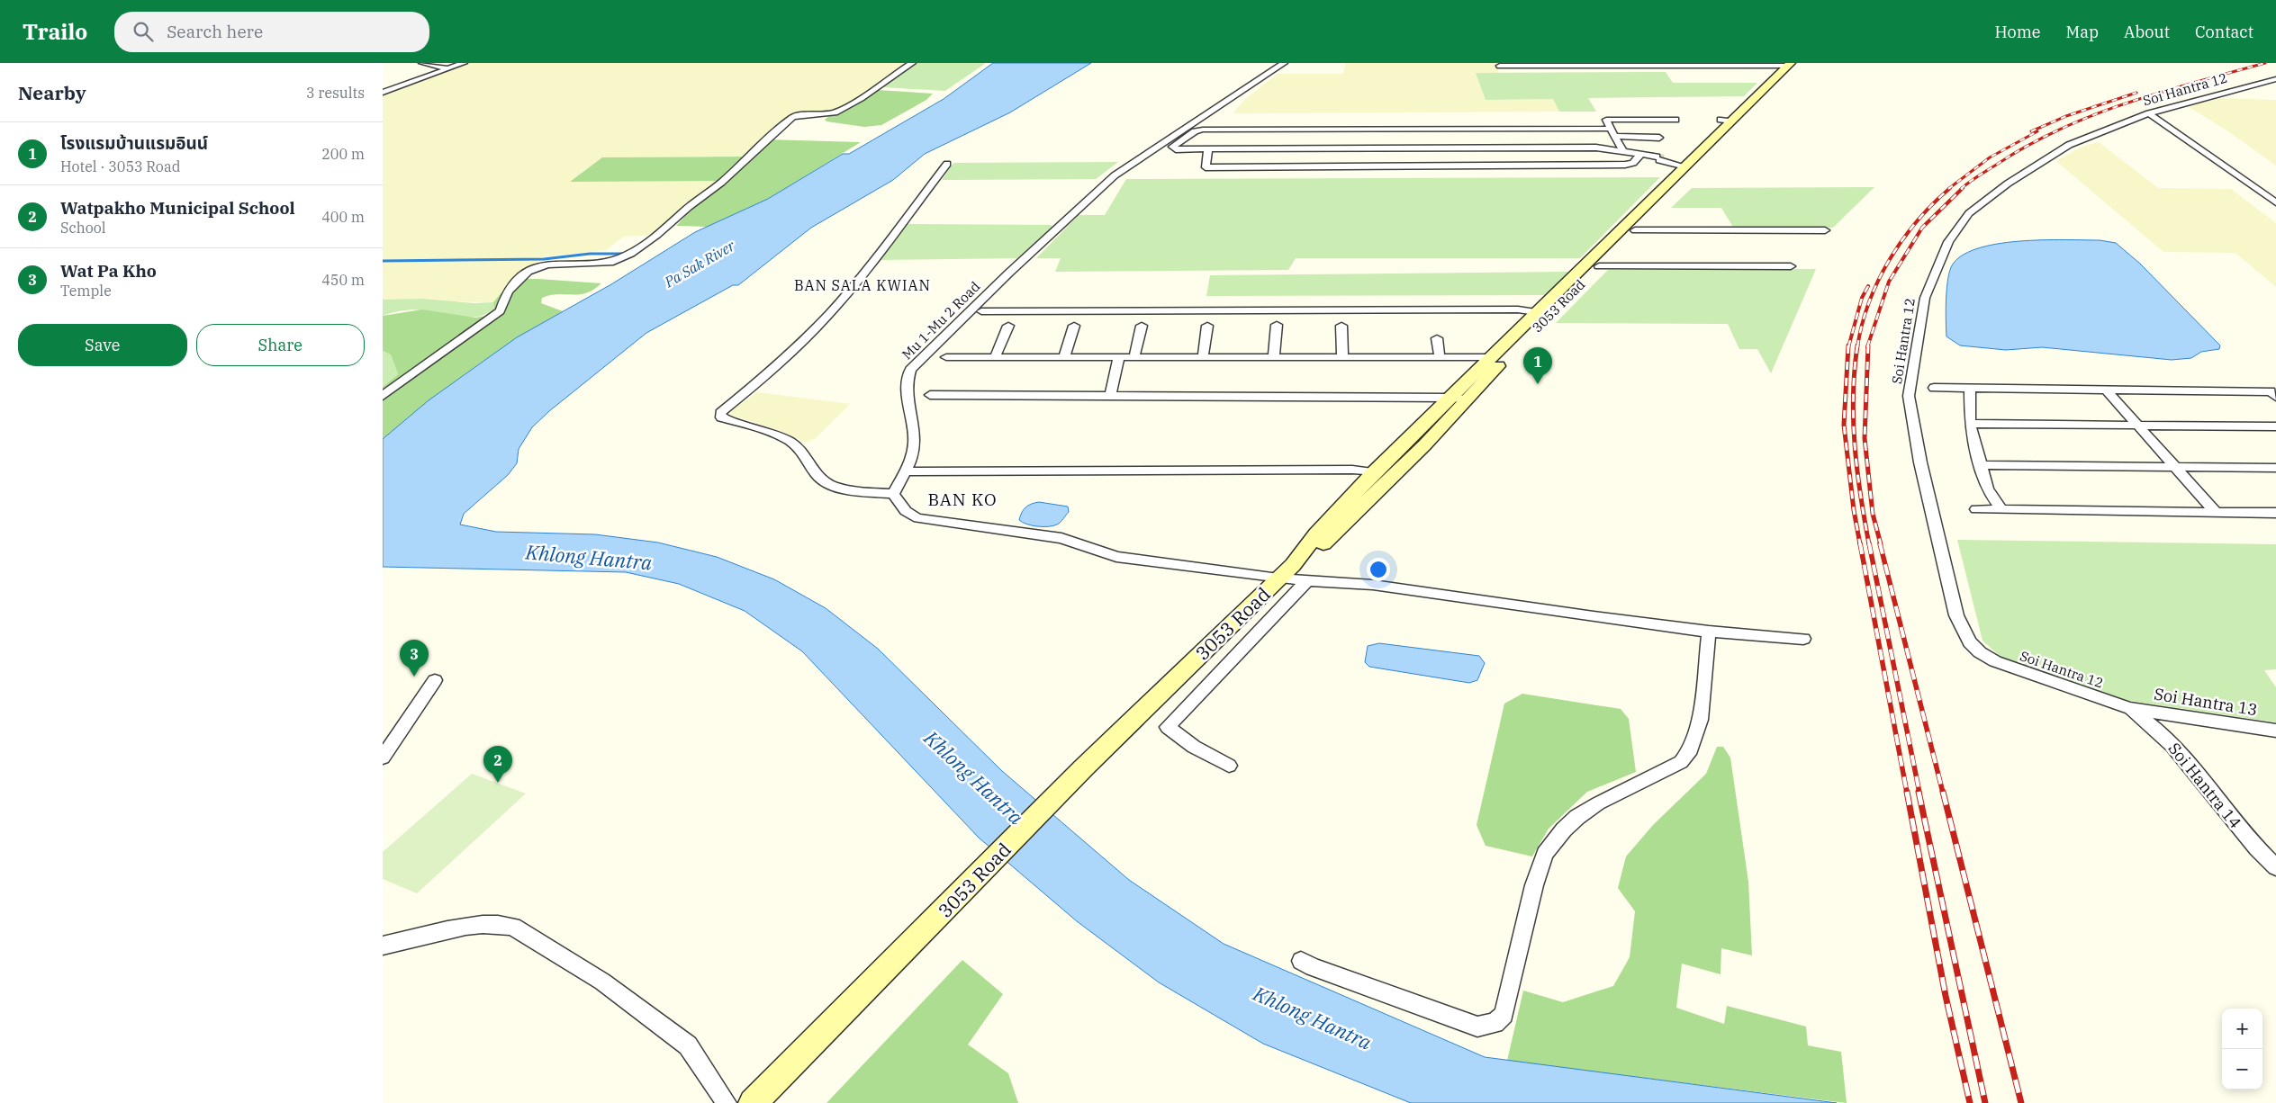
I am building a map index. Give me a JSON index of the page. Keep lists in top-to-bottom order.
{
  "streets": {
    "main road": ["3053 Road"],
    "street": [
      "Soi Hantra 12",
      "Mu 1-Mu 2 Road",
      "Soi Hantra 13",
      "Soi Hantra 14"
    ]
  },
  "crossings": [
    ["Soi Hantra 12", "Soi Hantra 13"],
    ["Soi Hantra 12", "Soi Hantra 14"],
    ["Soi Hantra 13", "Soi Hantra 14"]
  ],
  "districts": ["BAN SALA KWIAN", "BAN KO"],
  "water": ["Pa Sak River", "Khlong Hantra"],
  "page": {
    "header": "Trailo",
    "search": "Search here",
    "nav": [
      "Home",
      "Map",
      "About",
      "Contact"
    ],
    "heading": ["Nearby", "3 results"],
    "list": [
      {
        "mark": "1",
        "name": "โรงแรมบ้านแรมอินน์",
        "note": "Hotel · 3053 Road",
        "value": "200 m"
      },
      {
        "mark": "2",
        "name": "Watpakho Municipal School",
        "note": "School",
        "value": "400 m"
      },
      {
        "mark": "3",
        "name": "Wat Pa Kho",
        "note": "Temple",
        "value": "450 m"
      }
    ],
    "buttons": ["Save", "Share"],
    "pins": ["1", "3", "2"],
    "map_buttons": ["+", "−"]
  }
}
